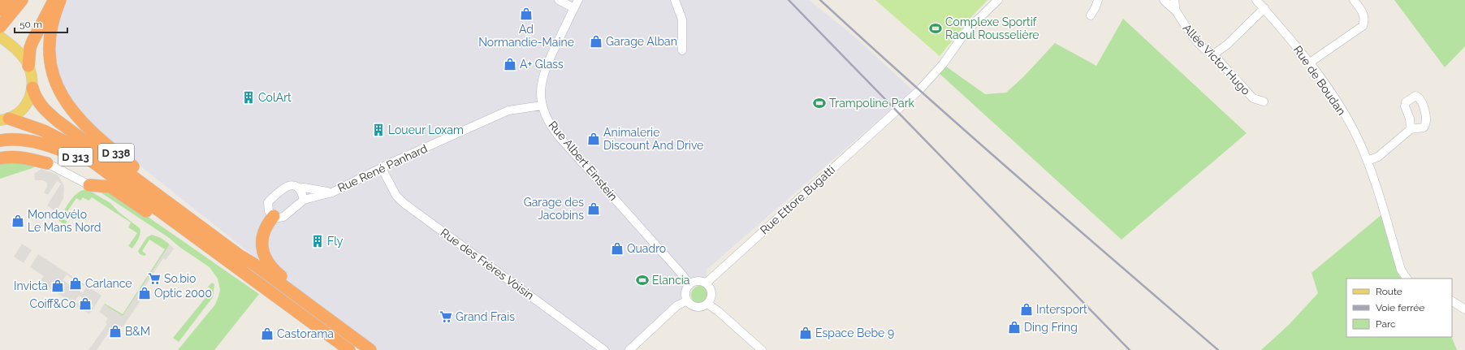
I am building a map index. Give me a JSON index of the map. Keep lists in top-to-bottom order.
{
  "streets": {
    "highway": ["D 338", "D 313"],
    "street": [
      "Allée Victor Hugo",
      "Rue de Boudan",
      "Rue Albert Einstein",
      "Rue René Panhard",
      "Rue Ettore Bugatti",
      "Rue des Frères Voisin"
    ]
  },
  "crossings": [
    ["D 338", "D 313"],
    ["Rue Albert Einstein", "Rue René Panhard"],
    ["Rue Albert Einstein", "Rue Ettore Bugatti"],
    ["Rue René Panhard", "Rue des Frères Voisin"]
  ],
  "places": {
    "shop": [
      "Ad Normandie-Maine",
      "Garage Alban",
      "A+ Glass",
      "Animalerie Discount And Drive",
      "Garage des Jacobins",
      "Mondovélo Le Mans Nord",
      "Quadro",
      "Carlance",
      "Invicta",
      "Optic 2000",
      "Coiff&Co",
      "Intersport",
      "Ding Fring",
      "B&M",
      "Espace Bebe 9",
      "Castorama"
    ],
    "sports": ["Complexe Sportif Raoul Rousselière", "Trampoline Park", "Elancia"],
    "building": ["ColArt", "Loueur Loxam", "Fly"],
    "supermarket": ["So.bio", "Grand Frais"]
  },
  "legend": ["Route", "Voie ferrée", "Parc"],
  "scale_bar": "50 m"
}
